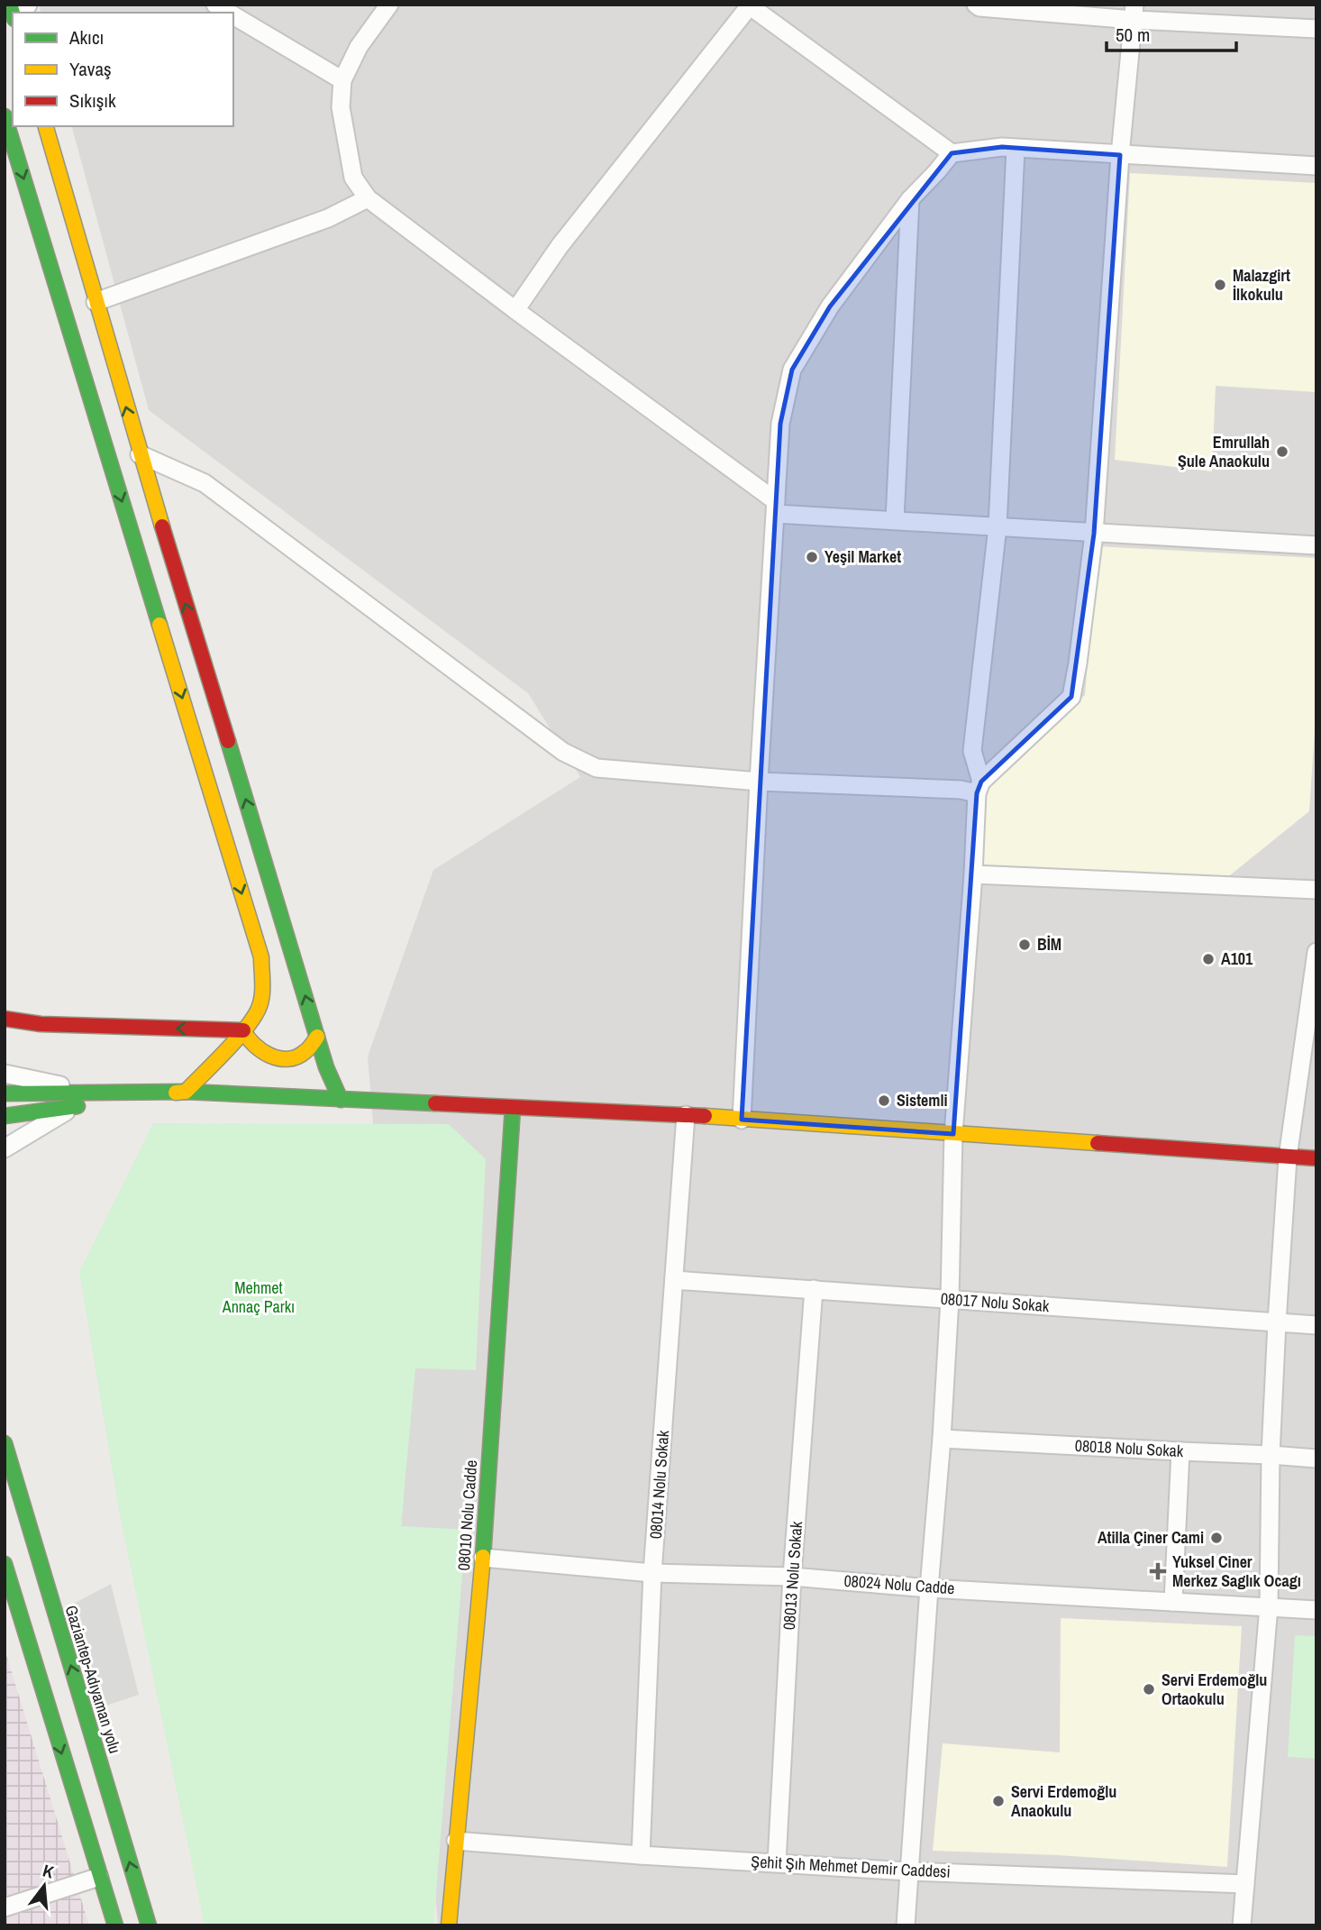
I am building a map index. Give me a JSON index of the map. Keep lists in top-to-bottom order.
{
  "streets": {
    "main road": ["08010 Nolu Cadde", "Gaziantep-Adıyaman yolu"],
    "street": [
      "08017 Nolu Sokak",
      "08018 Nolu Sokak",
      "08014 Nolu Sokak",
      "08013 Nolu Sokak",
      "08024 Nolu Cadde",
      "Şehit Şıh Mehmet Demir Caddesi"
    ]
  },
  "crossings": [
    ["08017 Nolu Sokak", "08014 Nolu Sokak"],
    ["08017 Nolu Sokak", "08013 Nolu Sokak"],
    ["08014 Nolu Sokak", "08024 Nolu Cadde"],
    ["08014 Nolu Sokak", "Şehit Şıh Mehmet Demir Caddesi"],
    ["08010 Nolu Cadde", "08024 Nolu Cadde"],
    ["08010 Nolu Cadde", "Şehit Şıh Mehmet Demir Caddesi"],
    ["08013 Nolu Sokak", "08024 Nolu Cadde"],
    ["08013 Nolu Sokak", "Şehit Şıh Mehmet Demir Caddesi"]
  ],
  "parks": ["Mehmet Annaç Parkı"],
  "places": {
    "other": [
      "Malazgirt İlkokulu",
      "Emrullah Şule Anaokulu",
      "Yeşil Market",
      "BİM",
      "A101",
      "Sistemli",
      "Atilla Çiner Cami",
      "Servi Erdemoğlu Ortaokulu",
      "Servi Erdemoğlu Anaokulu"
    ],
    "health": ["Yuksel Ciner Merkez Saglık Ocagı"]
  },
  "legend": ["Akıcı", "Yavaş", "Sıkışık"],
  "scale_bar": "50 m",
  "north": "top"
}
